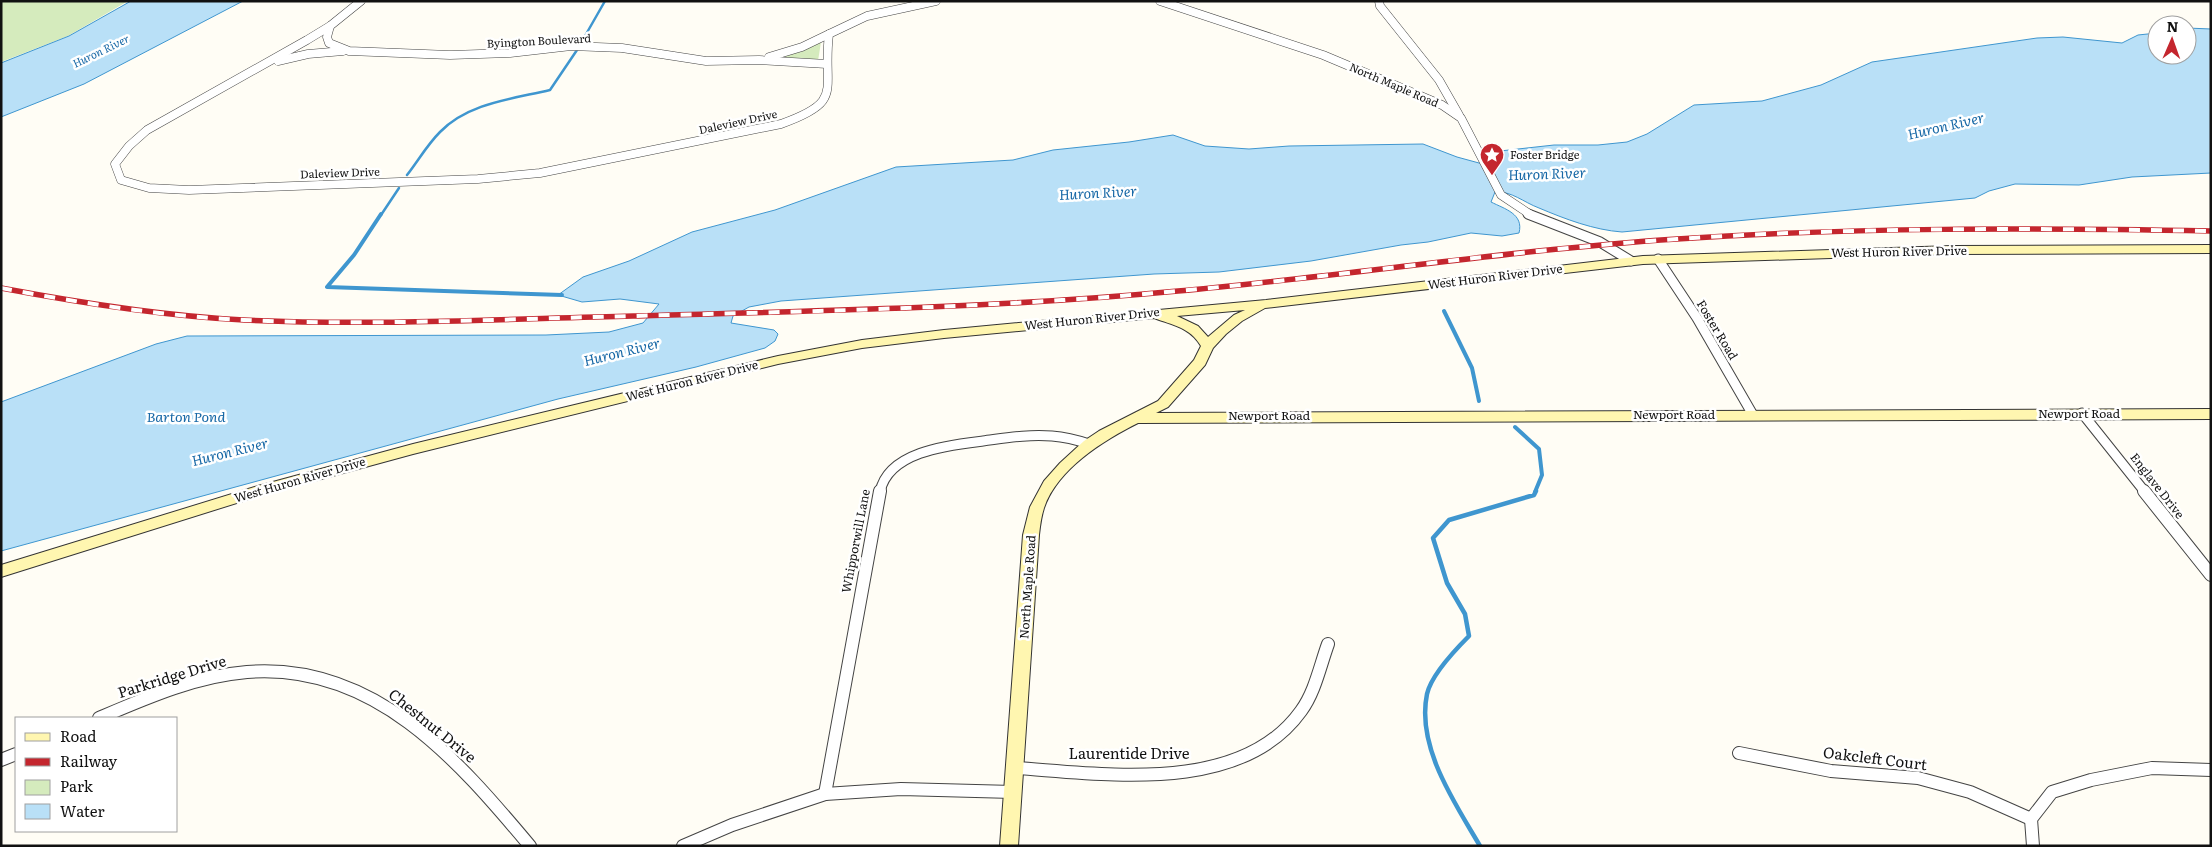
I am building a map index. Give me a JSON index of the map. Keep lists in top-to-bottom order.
{
  "streets": {
    "street": [
      "Byington Boulevard",
      "North Maple Road",
      "Daleview Drive",
      "West Huron River Drive",
      "Foster Road",
      "Newport Road",
      "Englave Drive",
      "Whipporwill Lane",
      "Parkridge Drive",
      "Chestnut Drive",
      "Laurentide Drive",
      "Oakcleft Court"
    ]
  },
  "crossings": [
    ["Byington Boulevard", "Daleview Drive"],
    ["North Maple Road", "West Huron River Drive"],
    ["North Maple Road", "Newport Road"],
    ["North Maple Road", "Whipporwill Lane"],
    ["North Maple Road", "Laurentide Drive"],
    ["West Huron River Drive", "Foster Road"],
    ["Foster Road", "Newport Road"],
    ["Newport Road", "Englave Drive"],
    ["Parkridge Drive", "Chestnut Drive"]
  ],
  "water": ["Huron River", "Barton Pond"],
  "places": {
    "place": ["Foster Bridge"]
  },
  "legend": [
    "Road",
    "Railway",
    "Park",
    "Water"
  ],
  "north": "top"
}
